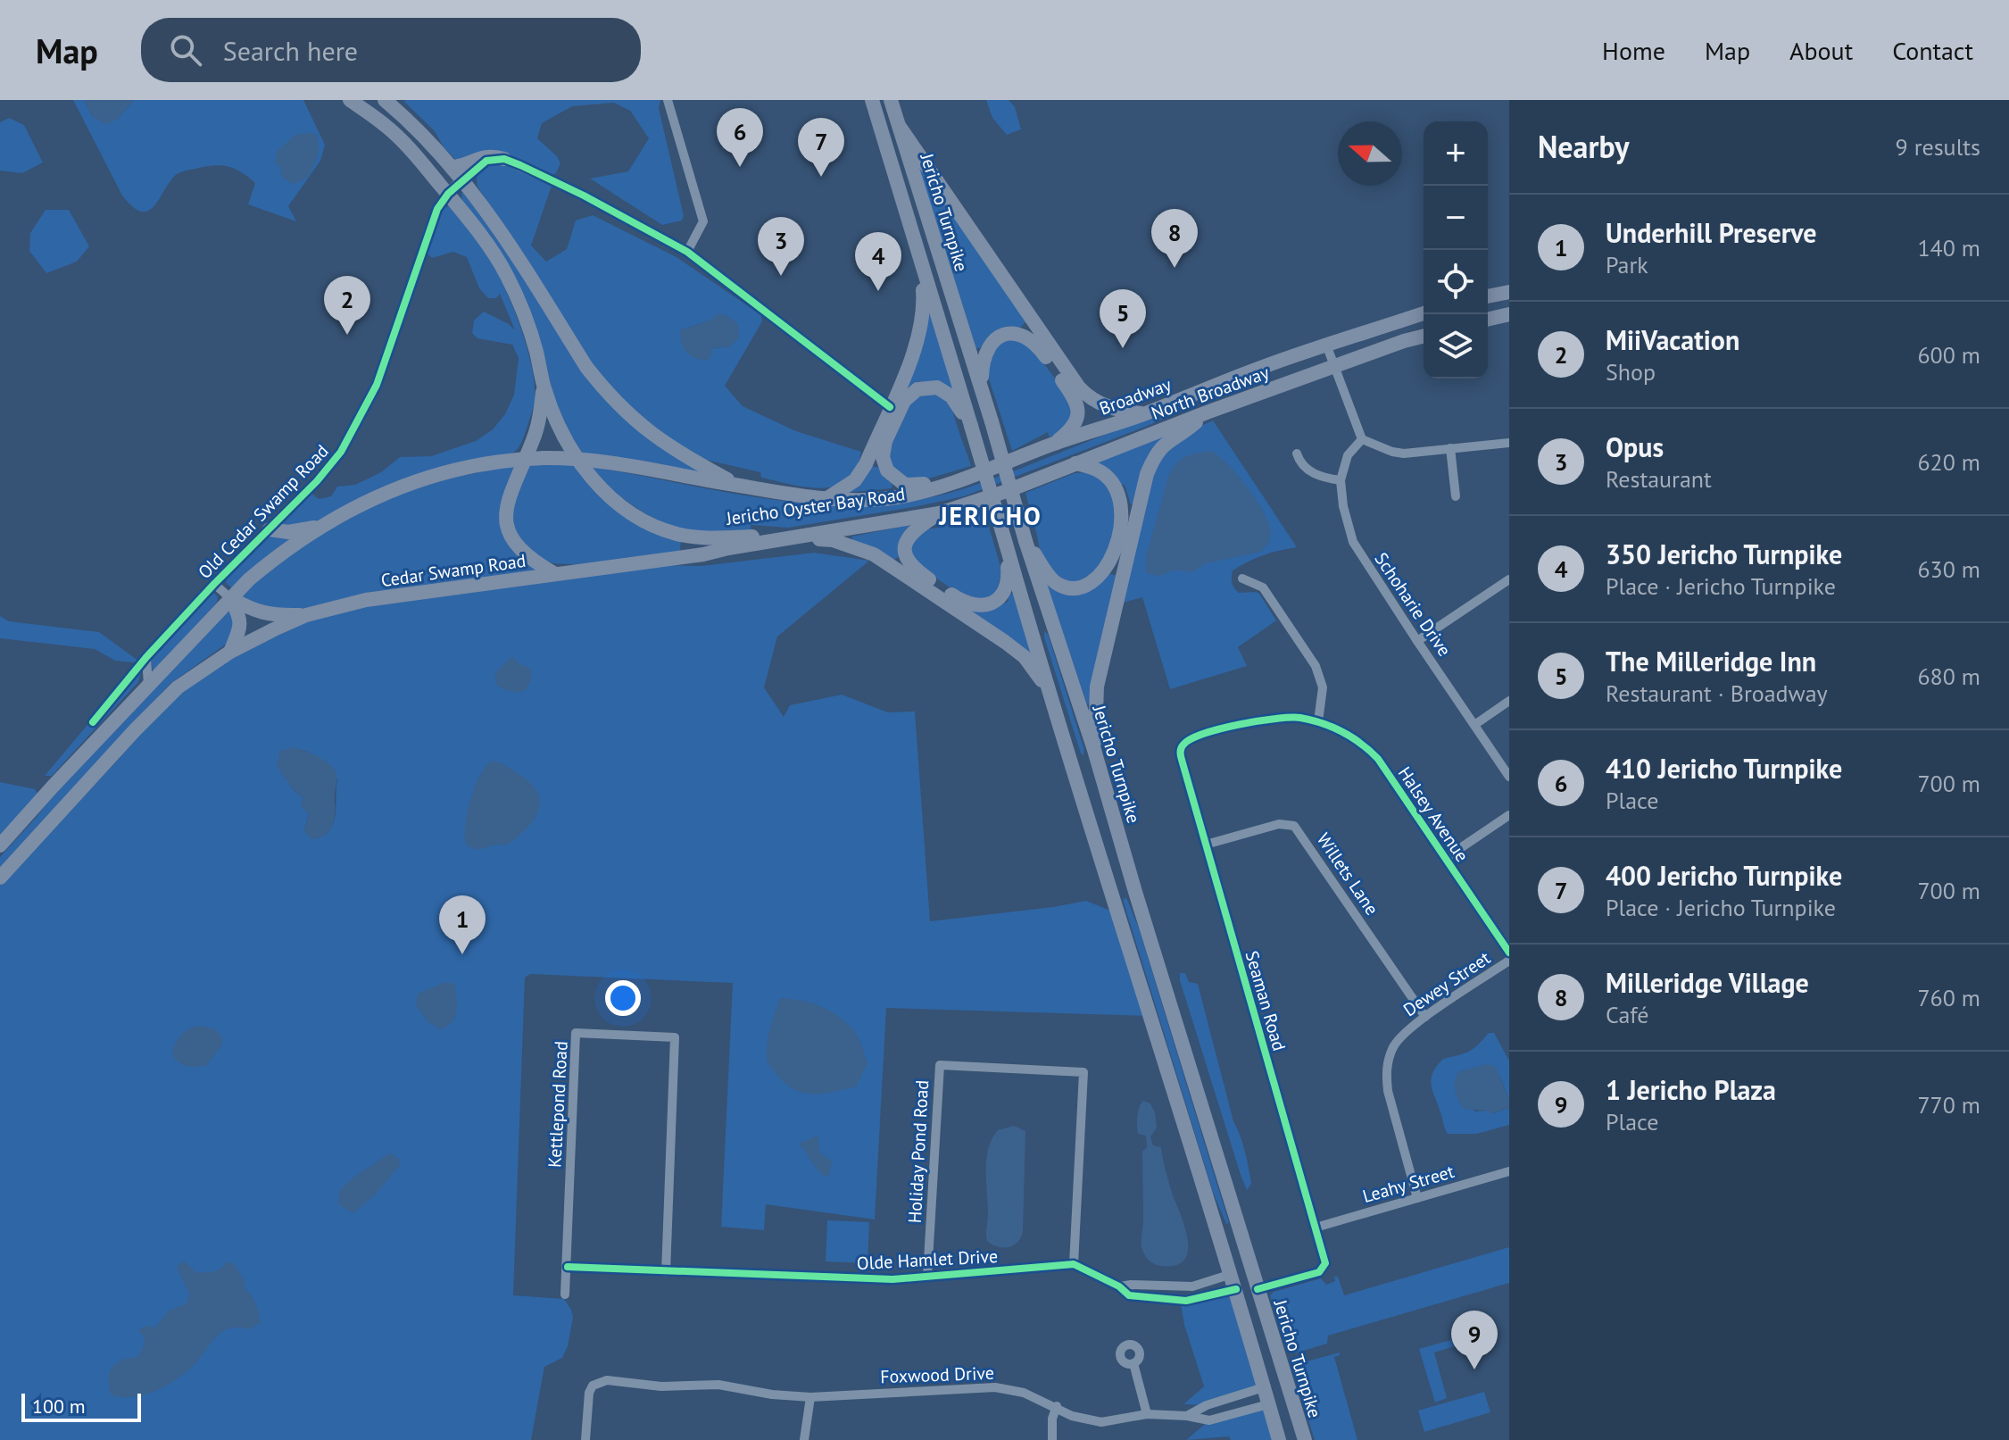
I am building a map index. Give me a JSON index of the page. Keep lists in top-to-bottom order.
{
  "streets": {
    "main road": [
      "Jericho Turnpike",
      "North Broadway",
      "Broadway",
      "Jericho Oyster Bay Road",
      "Cedar Swamp Road"
    ],
    "street": [
      "Old Cedar Swamp Road",
      "Schoharie Drive",
      "Halsey Avenue",
      "Willets Lane",
      "Dewey Street",
      "Seaman Road",
      "Kettlepond Road",
      "Holiday Pond Road",
      "Leahy Street",
      "Olde Hamlet Drive",
      "Foxwood Drive"
    ]
  },
  "crossings": [
    ["Jericho Turnpike", "Seaman Road"],
    ["Jericho Turnpike", "Foxwood Drive"],
    ["North Broadway", "Jericho Oyster Bay Road"],
    ["North Broadway", "Cedar Swamp Road"],
    ["Jericho Oyster Bay Road", "Old Cedar Swamp Road"],
    ["Jericho Oyster Bay Road", "Cedar Swamp Road"],
    ["Halsey Avenue", "Seaman Road"],
    ["Willets Lane", "Dewey Street"],
    ["Willets Lane", "Seaman Road"],
    ["Dewey Street", "Leahy Street"],
    ["Seaman Road", "Leahy Street"],
    ["Kettlepond Road", "Olde Hamlet Drive"],
    ["Holiday Pond Road", "Olde Hamlet Drive"]
  ],
  "districts": ["JERICHO"],
  "scale_bar": "100 m",
  "north": "left",
  "page": {
    "header": "Map",
    "search": "Search here",
    "nav": [
      "Home",
      "Map",
      "About",
      "Contact"
    ],
    "heading": ["Nearby", "9 results"],
    "pins": [
      "6",
      "7",
      "8",
      "3",
      "4",
      "2",
      "5",
      "1",
      "9"
    ],
    "map_buttons": ["+", "−"],
    "list": [
      {
        "mark": "1",
        "name": "Underhill Preserve",
        "note": "Park",
        "value": "140 m"
      },
      {
        "mark": "2",
        "name": "MiiVacation",
        "note": "Shop",
        "value": "600 m"
      },
      {
        "mark": "3",
        "name": "Opus",
        "note": "Restaurant",
        "value": "620 m"
      },
      {
        "mark": "4",
        "name": "350 Jericho Turnpike",
        "note": "Place · Jericho Turnpike",
        "value": "630 m"
      },
      {
        "mark": "5",
        "name": "The Milleridge Inn",
        "note": "Restaurant · Broadway",
        "value": "680 m"
      },
      {
        "mark": "6",
        "name": "410 Jericho Turnpike",
        "note": "Place",
        "value": "700 m"
      },
      {
        "mark": "7",
        "name": "400 Jericho Turnpike",
        "note": "Place · Jericho Turnpike",
        "value": "700 m"
      },
      {
        "mark": "8",
        "name": "Milleridge Village",
        "note": "Café",
        "value": "760 m"
      },
      {
        "mark": "9",
        "name": "1 Jericho Plaza",
        "note": "Place",
        "value": "770 m"
      }
    ],
    "scale": "100 m"
  }
}
